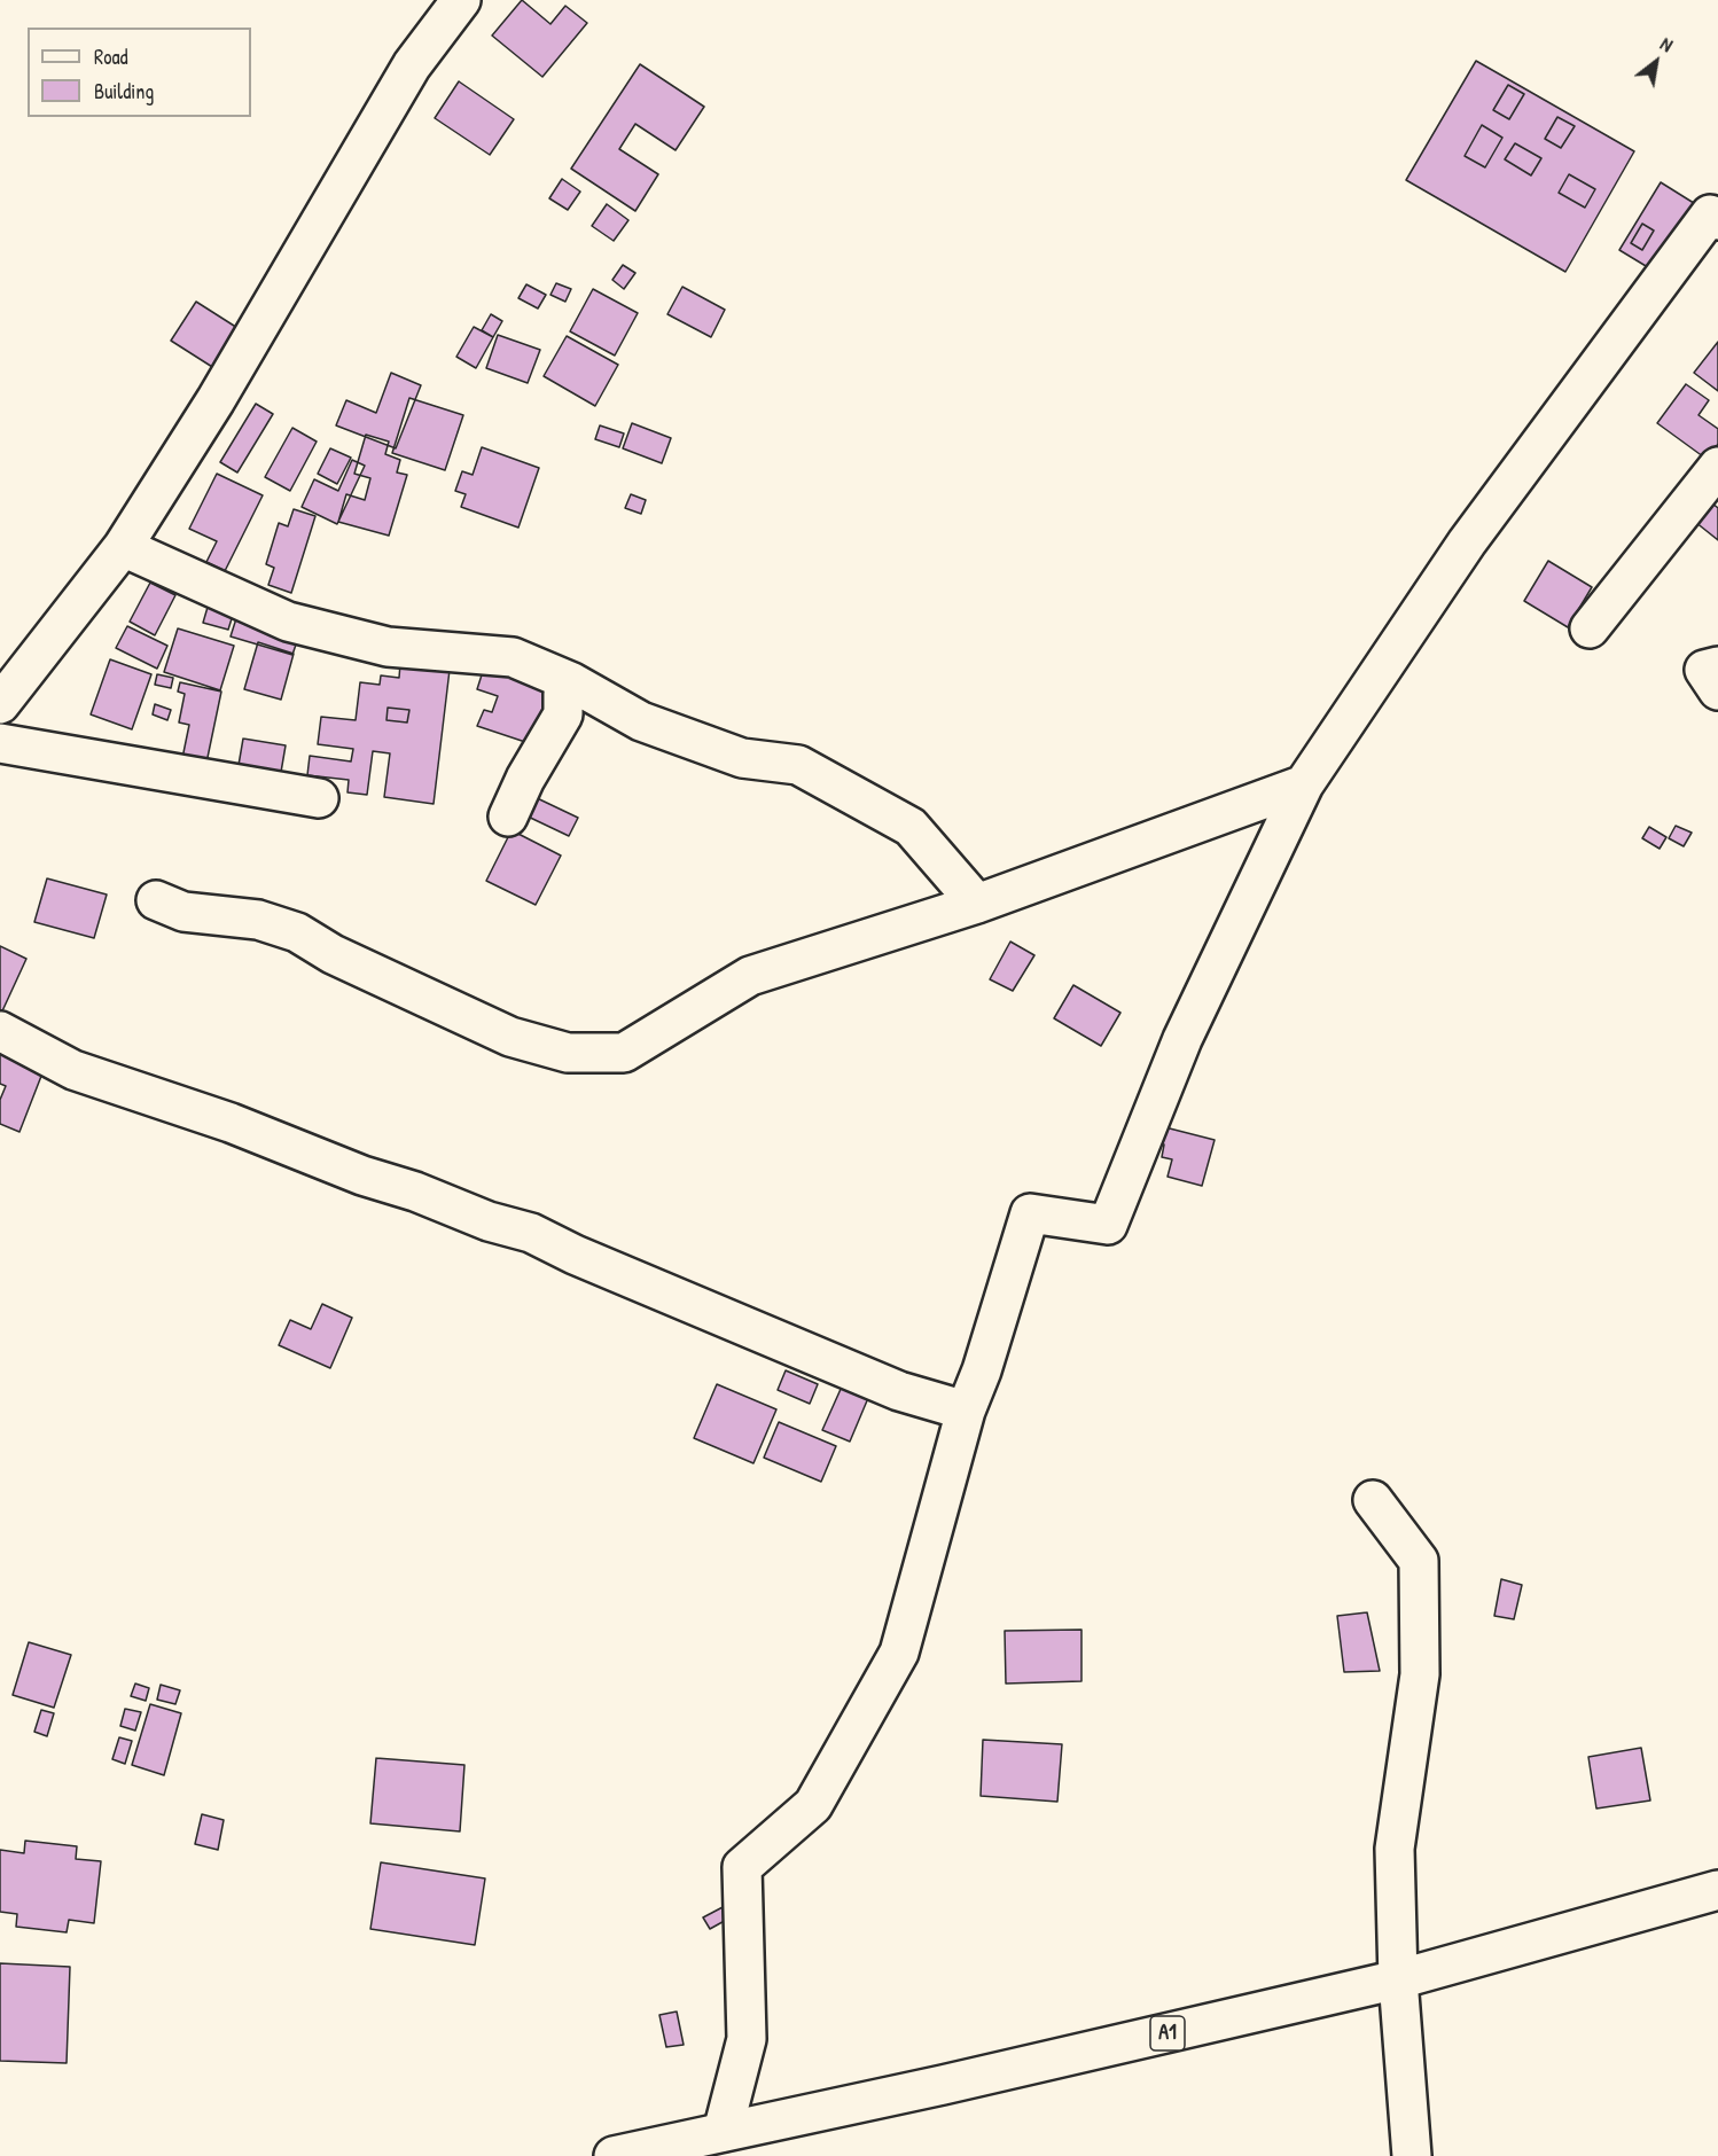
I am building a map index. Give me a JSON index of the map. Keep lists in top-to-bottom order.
{
  "streets": {
    "main road": ["A1"]
  },
  "legend": ["Road", "Building"],
  "north": "top right"
}
